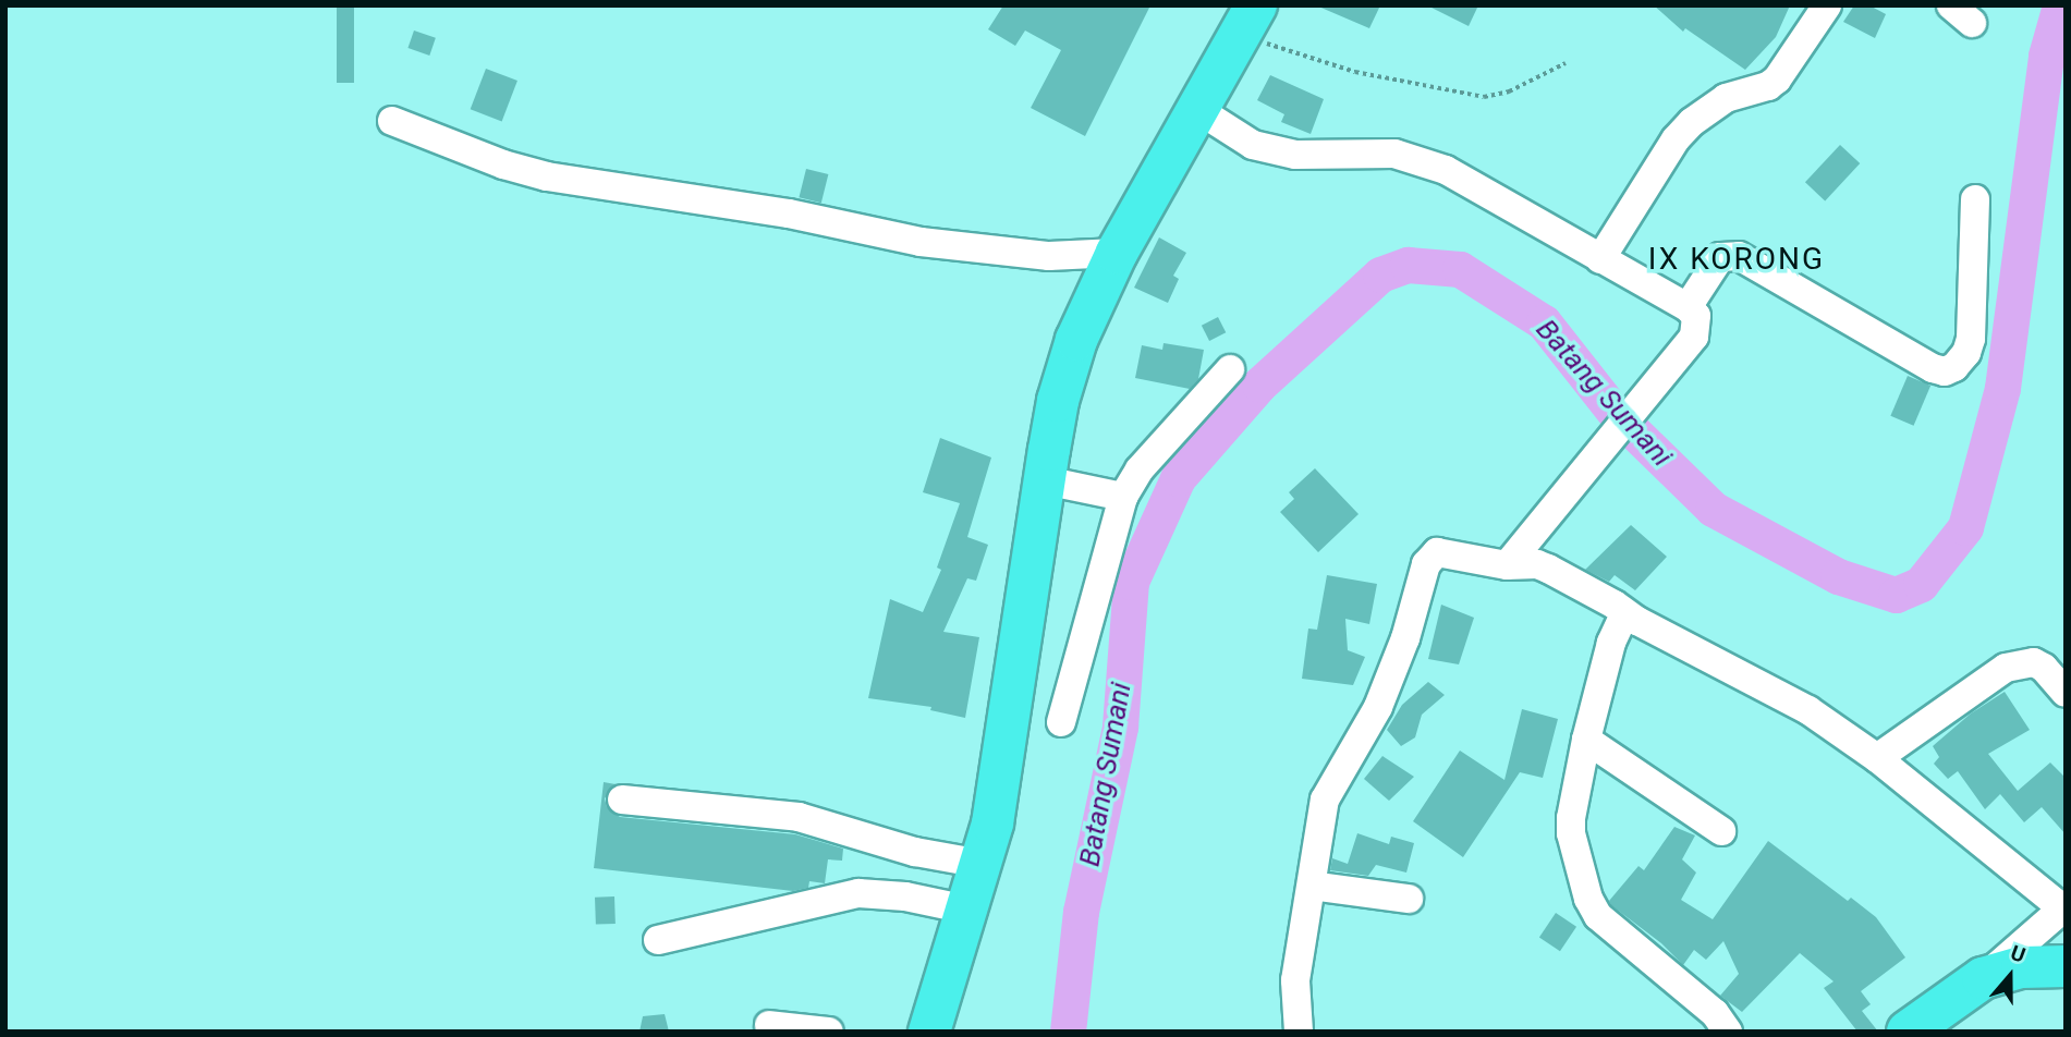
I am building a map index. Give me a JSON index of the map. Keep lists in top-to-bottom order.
{
  "districts": ["IX KORONG"],
  "water": ["Batang Sumani"],
  "north": "top"
}
